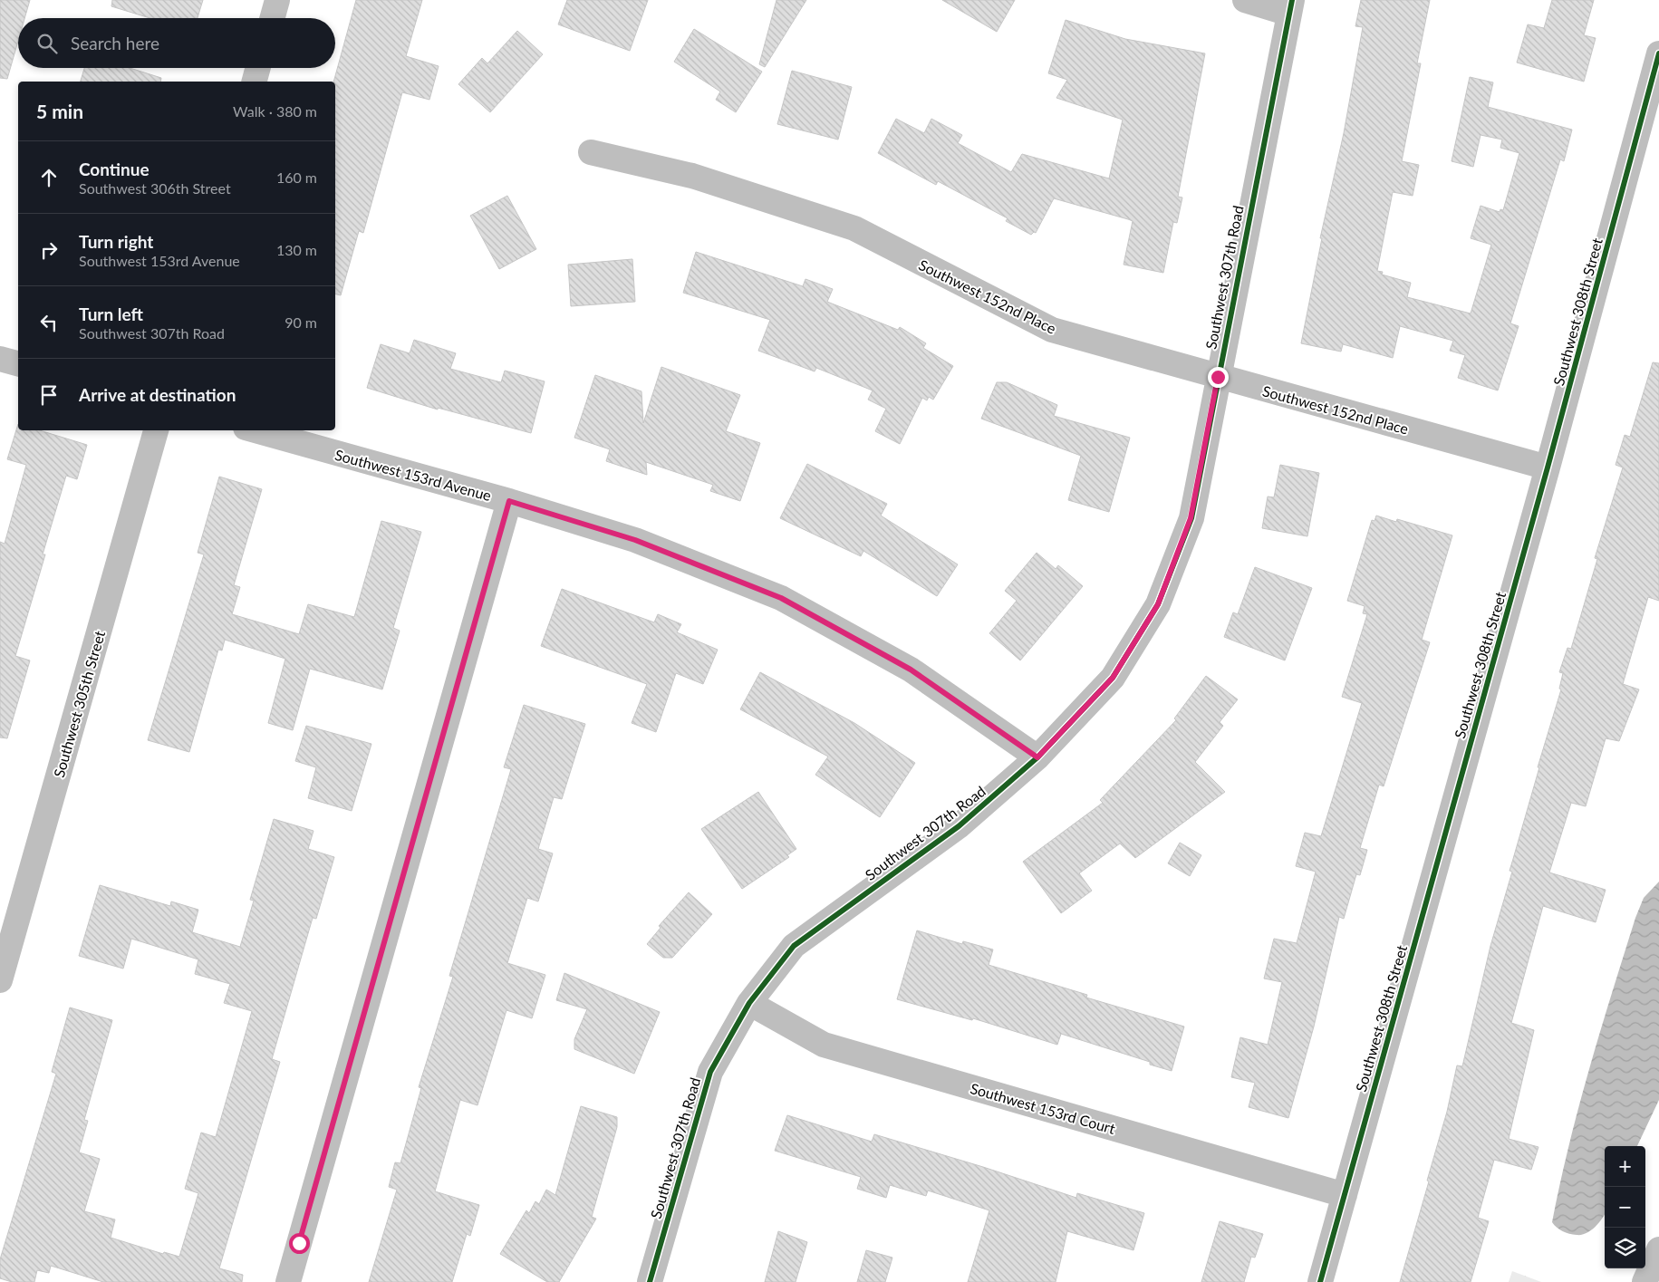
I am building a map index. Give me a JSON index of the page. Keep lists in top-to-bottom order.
{
  "streets": {
    "street": [
      "Southwest 307th Road",
      "Southwest 152nd Place",
      "Southwest 308th Street",
      "Southwest 153rd Avenue",
      "Southwest 305th Street",
      "Southwest 153rd Court"
    ]
  },
  "crossings": [
    ["Southwest 307th Road", "Southwest 152nd Place"],
    ["Southwest 307th Road", "Southwest 153rd Avenue"],
    ["Southwest 307th Road", "Southwest 153rd Court"],
    ["Southwest 152nd Place", "Southwest 308th Street"],
    ["Southwest 308th Street", "Southwest 153rd Court"]
  ],
  "page": {
    "search": "Search here",
    "heading": ["5 min", "Walk · 380 m"],
    "list": [
      ["Continue", "Southwest 306th Street", "160 m"],
      ["Turn right", "Southwest 153rd Avenue", "130 m"],
      ["Turn left", "Southwest 307th Road", "90 m"],
      "Arrive at destination"
    ],
    "map_buttons": ["+", "−"]
  }
}
